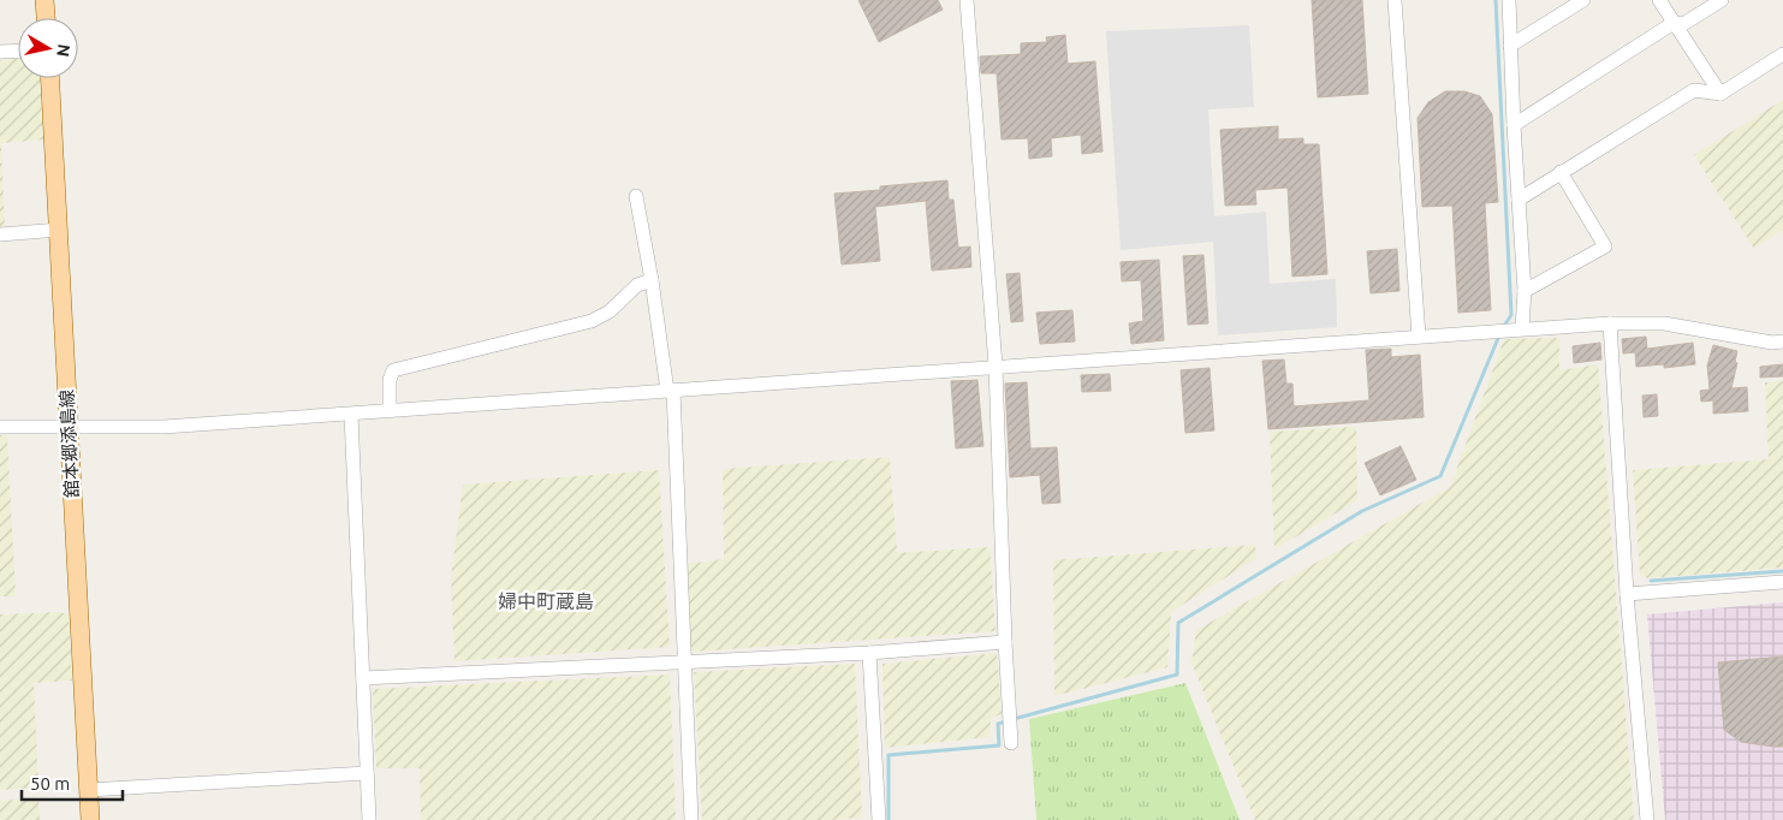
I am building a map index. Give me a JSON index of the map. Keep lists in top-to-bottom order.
{
  "streets": {
    "main road": ["舘本郷添島線"]
  },
  "districts": ["婦中町蔵島"],
  "scale_bar": "50 m",
  "north": "right"
}
